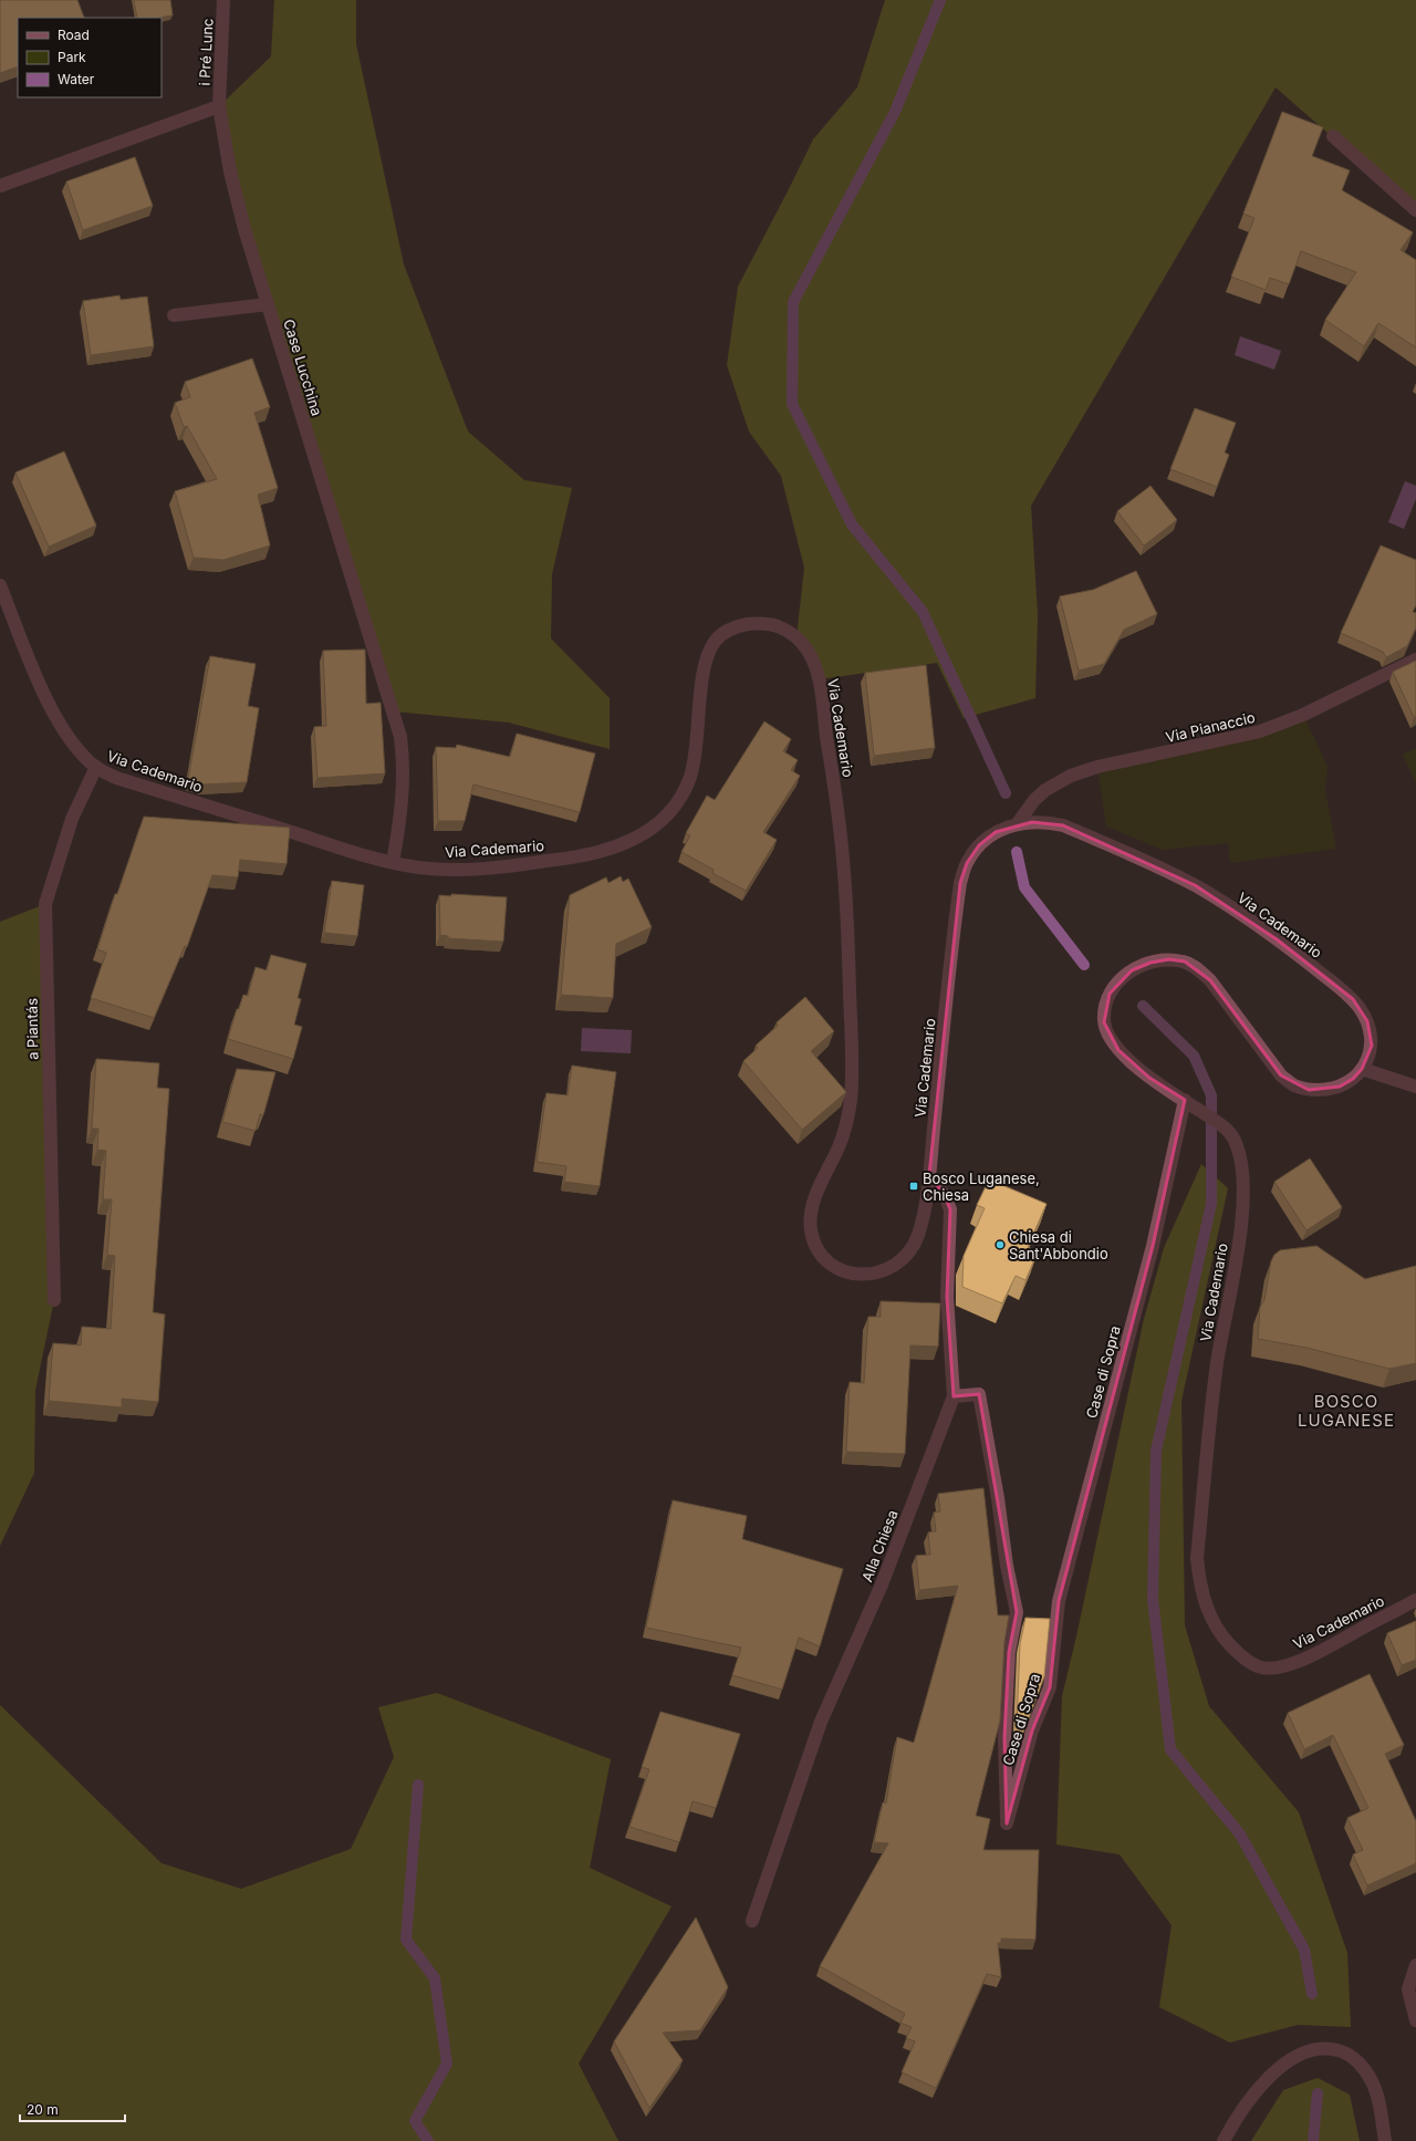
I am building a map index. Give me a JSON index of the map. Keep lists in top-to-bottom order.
{
  "streets": {
    "street": [
      "i Pré Lunc",
      "Case Lucchina",
      "Via Pianaccio",
      "Via Cademario",
      "a Piantás",
      "Case di Sopra",
      "Alla Chiesa"
    ]
  },
  "crossings": [
    ["i Pré Lunc", "Case Lucchina"],
    ["Case Lucchina", "Via Cademario"],
    ["Via Pianaccio", "Via Cademario"],
    ["Via Cademario", "a Piantás"],
    ["Via Cademario", "Case di Sopra"],
    ["Via Cademario", "Alla Chiesa"],
    ["Case di Sopra", "Alla Chiesa"]
  ],
  "districts": ["BOSCO LUGANESE"],
  "places": {
    "transit": ["Bosco Luganese, Chiesa"],
    "other": ["Chiesa di Sant'Abbondio"]
  },
  "legend": ["Road", "Park", "Water"],
  "scale_bar": "20 m"
}
